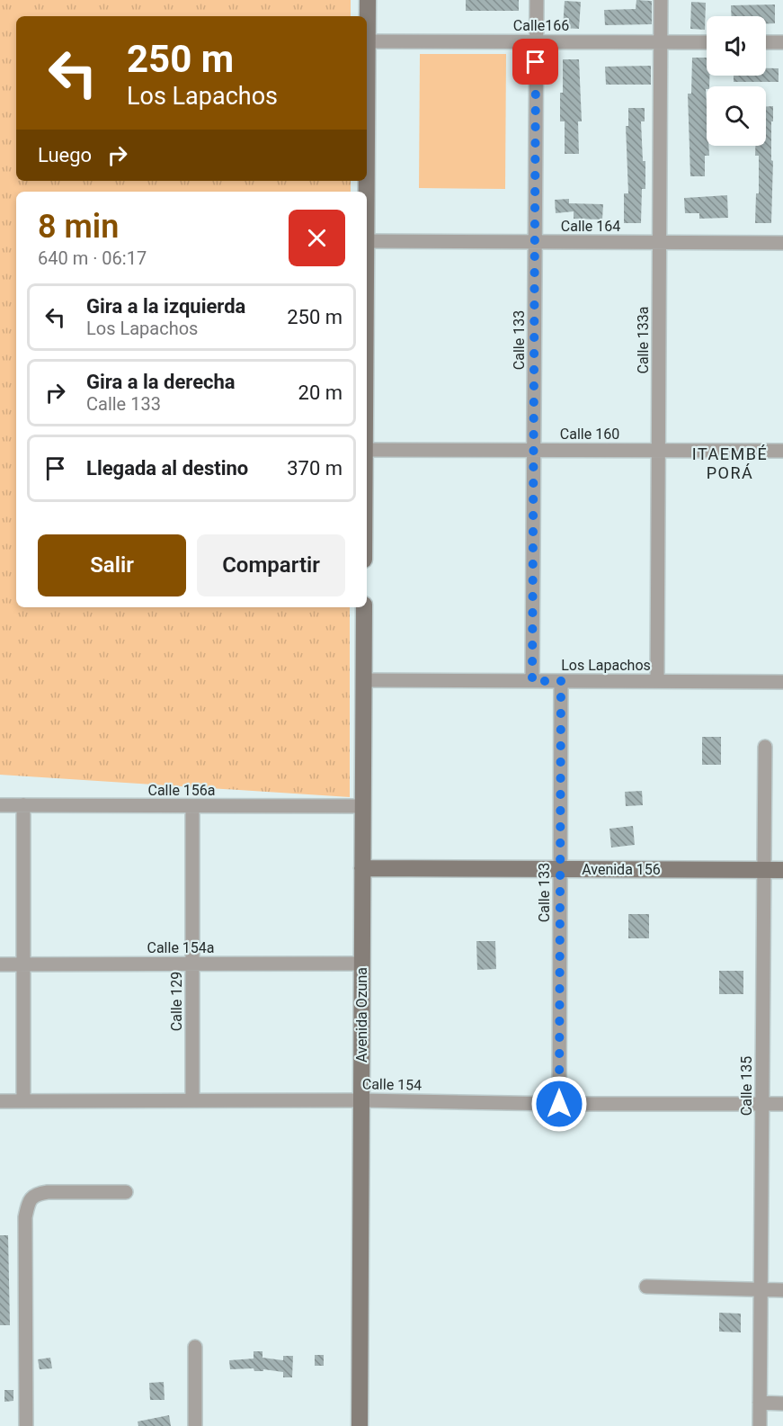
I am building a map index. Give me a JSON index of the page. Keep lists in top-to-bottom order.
{
  "streets": {
    "main road": ["Avenida 156", "Avenida Ozuna"],
    "street": [
      "Calle166",
      "Calle 164",
      "Calle 133",
      "Calle 133a",
      "Calle 160",
      "Los Lapachos",
      "Calle 156a",
      "Calle 154a",
      "Calle 129",
      "Calle 154",
      "Calle 135"
    ]
  },
  "crossings": [
    ["Calle166", "Calle 133"],
    ["Calle166", "Calle 133a"],
    ["Calle 164", "Calle 133"],
    ["Calle 164", "Calle 133a"],
    ["Calle 133", "Calle 160"],
    ["Calle 133", "Los Lapachos"],
    ["Calle 133", "Avenida 156"],
    ["Calle 133", "Calle 154"],
    ["Calle 133a", "Calle 160"],
    ["Calle 133a", "Los Lapachos"],
    ["Los Lapachos", "Avenida Ozuna"],
    ["Calle 156a", "Calle 129"],
    ["Calle 156a", "Avenida Ozuna"],
    ["Avenida 156", "Avenida Ozuna"],
    ["Avenida 156", "Calle 135"],
    ["Calle 154a", "Calle 129"],
    ["Calle 154a", "Avenida Ozuna"],
    ["Calle 129", "Calle 154"],
    ["Avenida Ozuna", "Calle 154"],
    ["Calle 154", "Calle 135"]
  ],
  "districts": ["ITAEMBÉ PORÁ"],
  "page": {
    "turn": ["250 m", "Los Lapachos"],
    "then": "Luego",
    "heading": ["8 min", "640 m · 06:17"],
    "list": [
      {
        "name": "Gira a la izquierda",
        "note": "Los Lapachos",
        "value": "250 m"
      },
      {
        "name": "Gira a la derecha",
        "note": "Calle 133",
        "value": "20 m"
      },
      {
        "name": "Llegada al destino",
        "value": "370 m"
      }
    ],
    "buttons": ["Salir", "Compartir"]
  }
}
